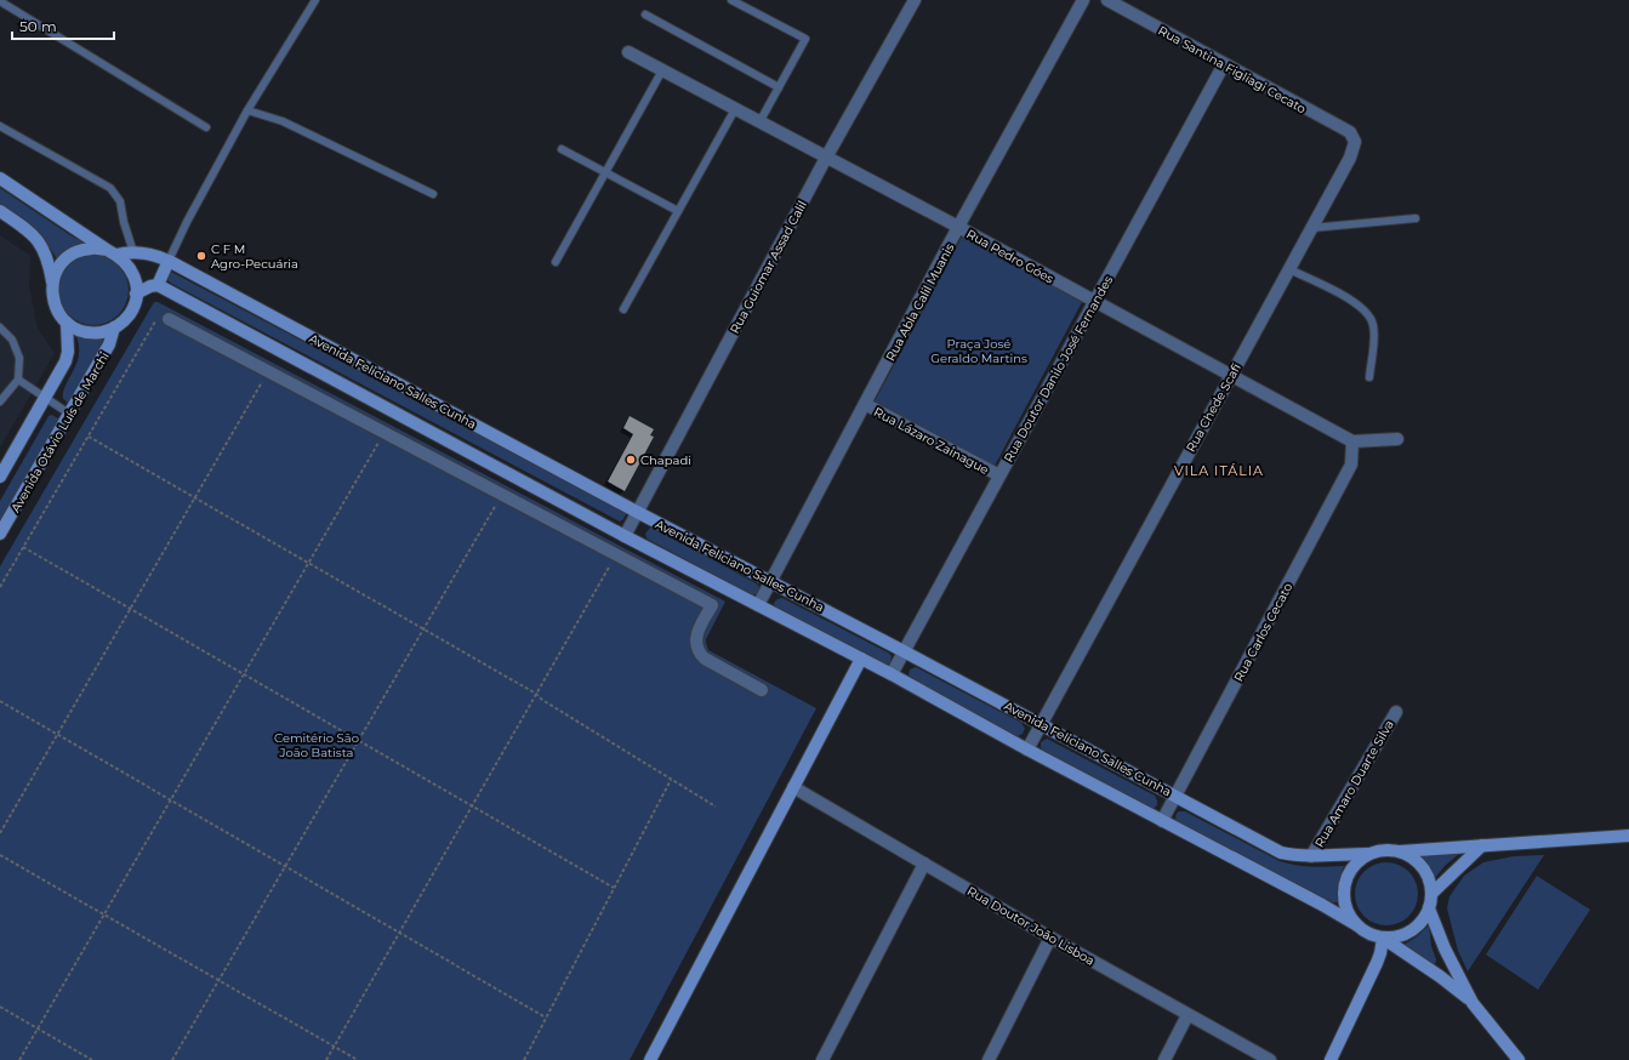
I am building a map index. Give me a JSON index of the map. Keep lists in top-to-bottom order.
{
  "streets": {
    "main road": ["Avenida Feliciano Salles Cunha", "Avenida Otávio Luís de Marchi"],
    "street": [
      "Rua Santina Figliagi Cecato",
      "Rua Pedro Góes",
      "Rua Guiomar Assad Calil",
      "Rua Abla Calil Muanis",
      "Rua Doutor Danilo José Fernandes",
      "Rua Chede Scafi",
      "Rua Lázaro Zainague",
      "Rua Carlos Cecato",
      "Rua Amaro Duarte Silva",
      "Rua Doutor João Lisboa"
    ]
  },
  "crossings": [
    ["Rua Santina Figliagi Cecato", "Rua Doutor Danilo José Fernandes"],
    ["Rua Santina Figliagi Cecato", "Rua Chede Scafi"],
    ["Rua Pedro Góes", "Rua Guiomar Assad Calil"],
    ["Rua Pedro Góes", "Rua Abla Calil Muanis"],
    ["Rua Pedro Góes", "Rua Doutor Danilo José Fernandes"],
    ["Rua Pedro Góes", "Rua Chede Scafi"],
    ["Rua Pedro Góes", "Rua Carlos Cecato"],
    ["Rua Guiomar Assad Calil", "Avenida Feliciano Salles Cunha"],
    ["Rua Abla Calil Muanis", "Avenida Feliciano Salles Cunha"],
    ["Rua Abla Calil Muanis", "Rua Lázaro Zainague"],
    ["Rua Doutor Danilo José Fernandes", "Avenida Feliciano Salles Cunha"],
    ["Rua Doutor Danilo José Fernandes", "Rua Lázaro Zainague"],
    ["Avenida Feliciano Salles Cunha", "Rua Chede Scafi"],
    ["Avenida Feliciano Salles Cunha", "Avenida Otávio Luís de Marchi"],
    ["Avenida Feliciano Salles Cunha", "Rua Carlos Cecato"],
    ["Avenida Feliciano Salles Cunha", "Rua Amaro Duarte Silva"]
  ],
  "districts": ["VILA ITÁLIA"],
  "parks": ["Praça José Geraldo Martins", "Cemitério São João Batista"],
  "places": ["C F M Agro-Pecuária", "Chapadi"],
  "scale_bar": "50 m"
}
